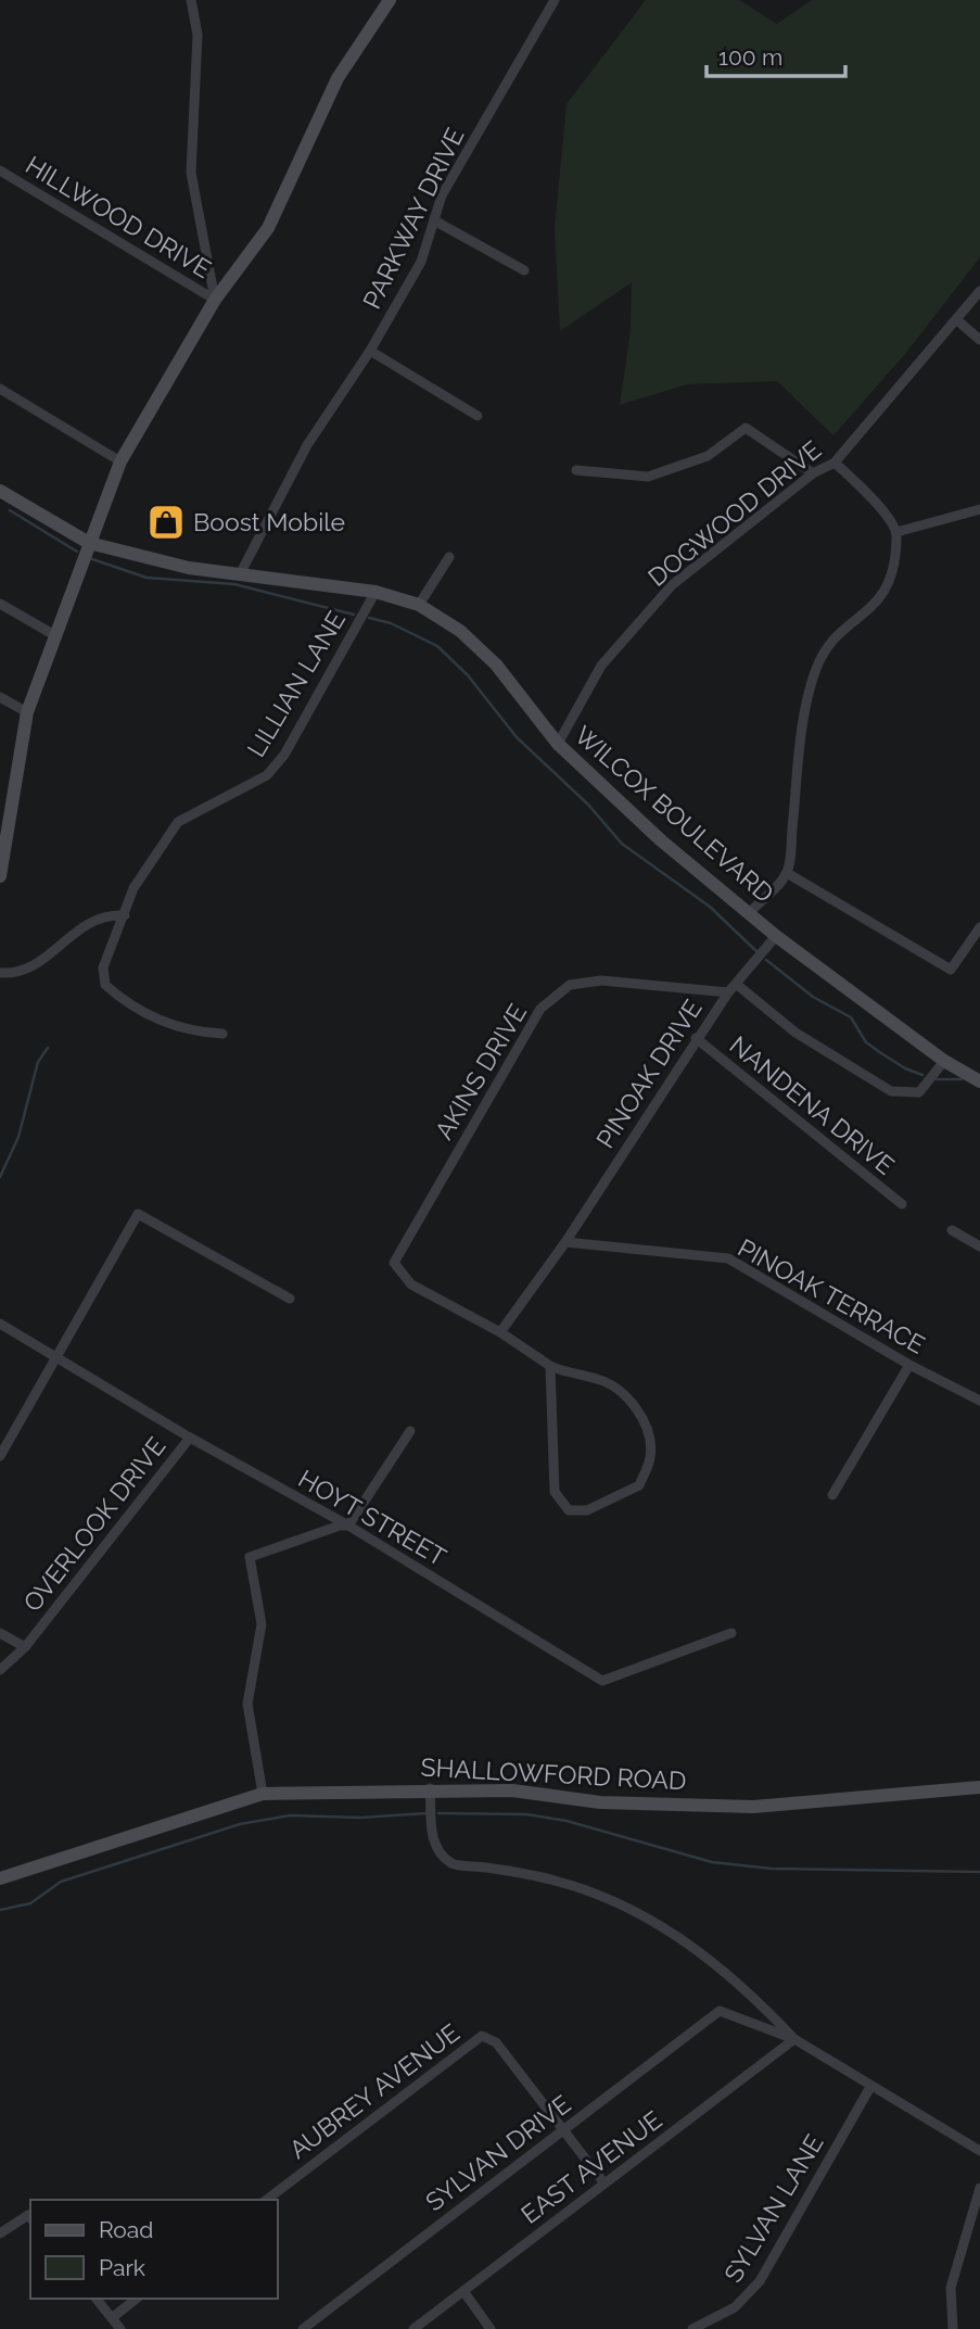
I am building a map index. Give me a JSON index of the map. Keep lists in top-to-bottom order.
{
  "streets": {
    "main road": ["WILCOX BOULEVARD", "SHALLOWFORD ROAD"],
    "street": [
      "HILLWOOD DRIVE",
      "PARKWAY DRIVE",
      "DOGWOOD DRIVE",
      "LILLIAN LANE",
      "AKINS DRIVE",
      "PINOAK DRIVE",
      "NANDENA DRIVE",
      "PINOAK TERRACE",
      "HOYT STREET",
      "OVERLOOK DRIVE",
      "AUBREY AVENUE",
      "SYLVAN DRIVE",
      "EAST AVENUE",
      "SYLVAN LANE"
    ]
  },
  "crossings": [
    ["PARKWAY DRIVE", "WILCOX BOULEVARD"],
    ["DOGWOOD DRIVE", "WILCOX BOULEVARD"],
    ["LILLIAN LANE", "WILCOX BOULEVARD"],
    ["WILCOX BOULEVARD", "PINOAK DRIVE"],
    ["AKINS DRIVE", "PINOAK DRIVE"],
    ["PINOAK DRIVE", "NANDENA DRIVE"],
    ["PINOAK DRIVE", "PINOAK TERRACE"],
    ["HOYT STREET", "OVERLOOK DRIVE"],
    ["AUBREY AVENUE", "SYLVAN DRIVE"],
    ["SYLVAN DRIVE", "EAST AVENUE"]
  ],
  "places": {
    "shop": ["Boost Mobile"]
  },
  "legend": ["Road", "Park"],
  "scale_bar": "100 m"
}
